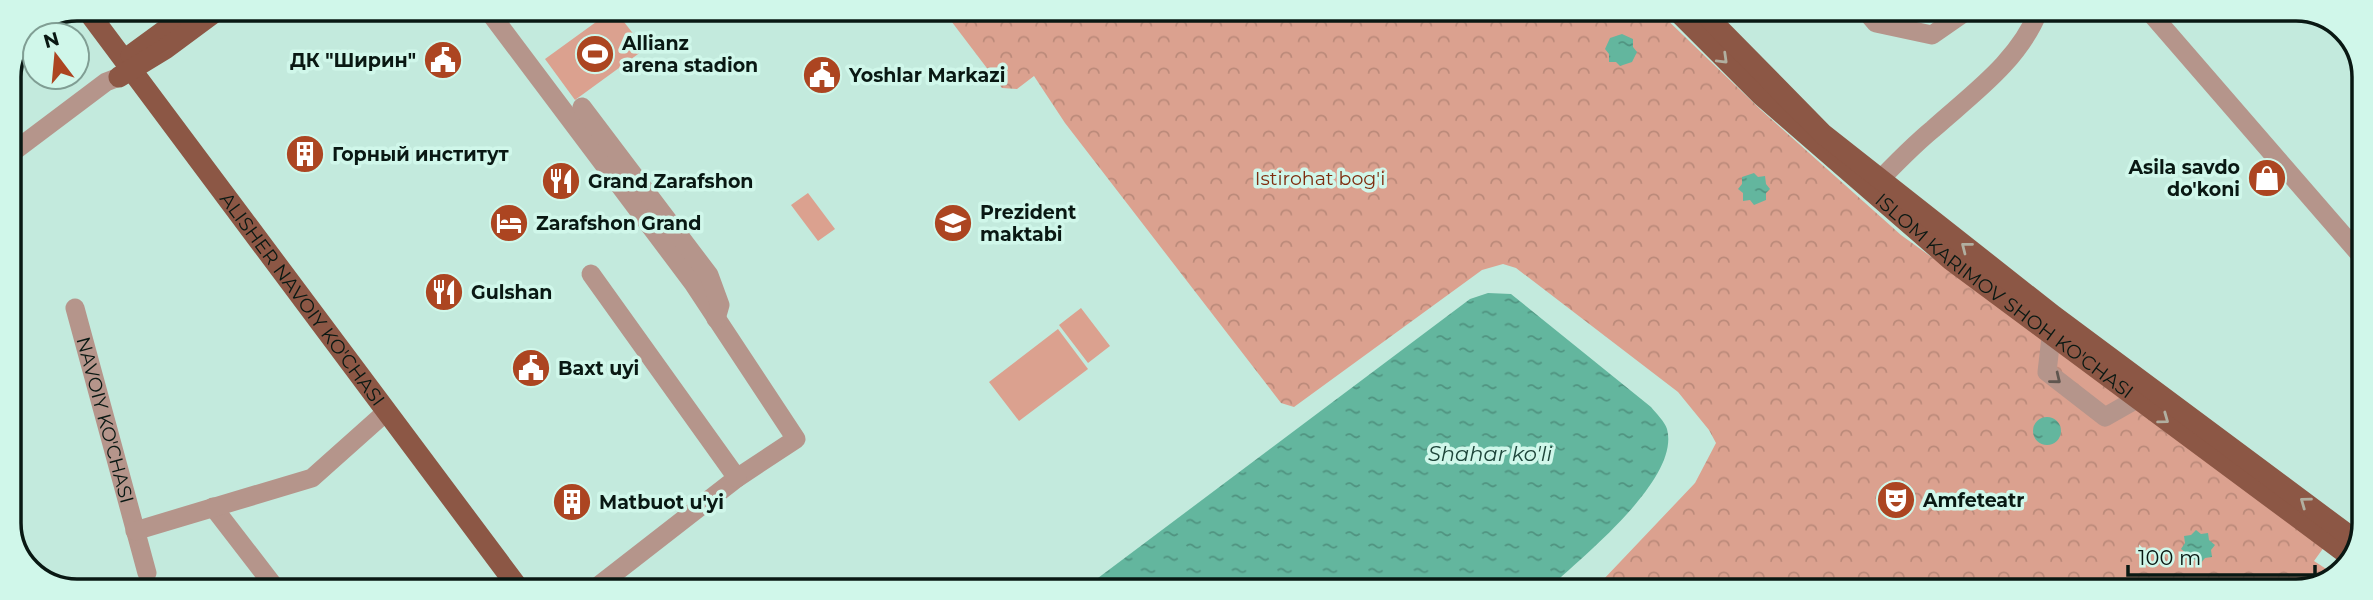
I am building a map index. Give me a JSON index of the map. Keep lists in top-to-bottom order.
{
  "streets": {
    "main road": ["ISLOM KARIMOV SHOH KO'CHASI", "ALISHER NAVOIY KO'CHASI"],
    "street": ["NAVOIY KO'CHASI"]
  },
  "water": ["Shahar ko'li"],
  "parks": ["Istirohat bog'i"],
  "places": {
    "sports": ["Allianz arena stadion"],
    "public building": ["ДК \"Ширин\"", "Yoshlar Markazi", "Baxt uyi"],
    "building": ["Горный институт", "Matbuot u'yi"],
    "shop": ["Asila savdo do'koni"],
    "restaurant": ["Grand Zarafshon", "Gulshan"],
    "hotel": ["Zarafshon Grand"],
    "school or university": ["Prezident maktabi"],
    "theatre": ["Amfeteatr"]
  },
  "scale_bar": "100 m",
  "north": "top"
}
